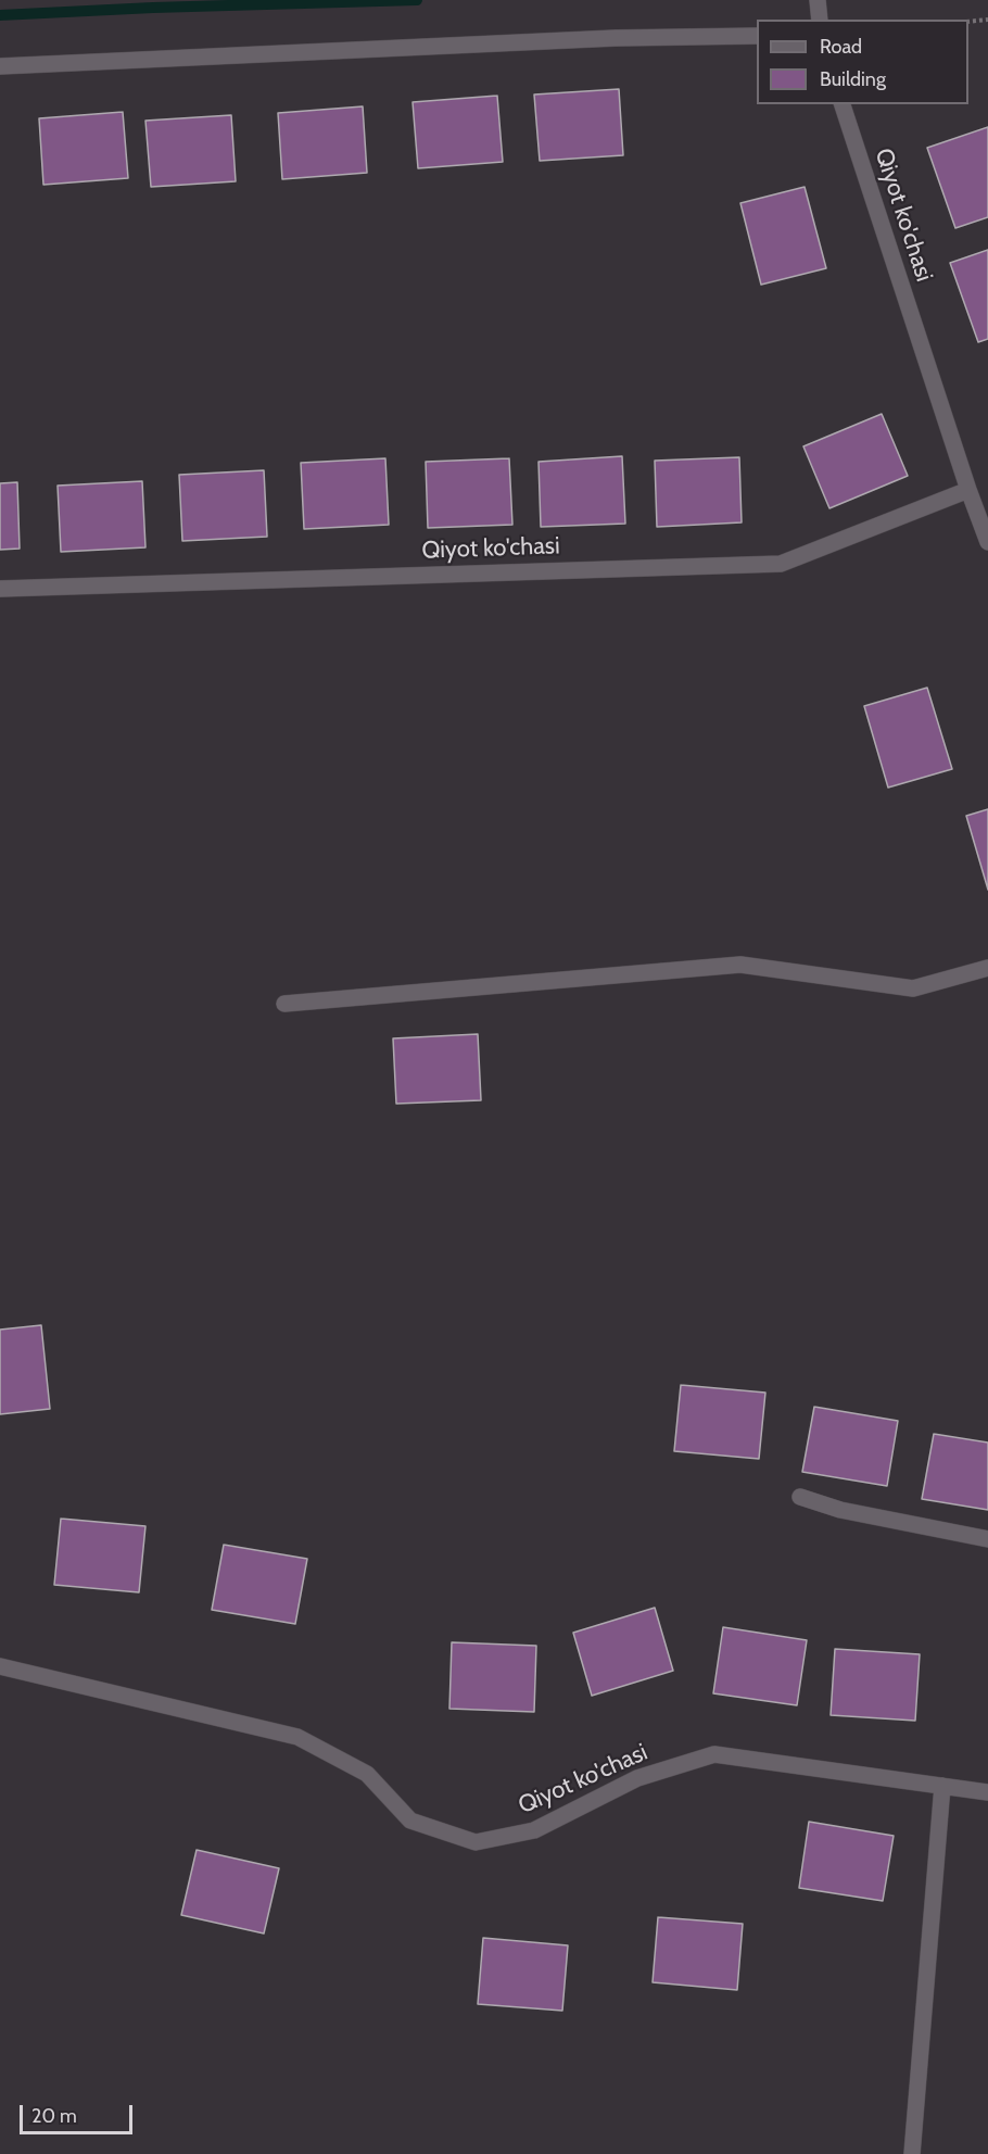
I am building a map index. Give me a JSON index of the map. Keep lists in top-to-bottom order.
{
  "streets": {
    "street": ["Qiyot ko'chasi"]
  },
  "legend": ["Road", "Building"],
  "scale_bar": "20 m"
}
